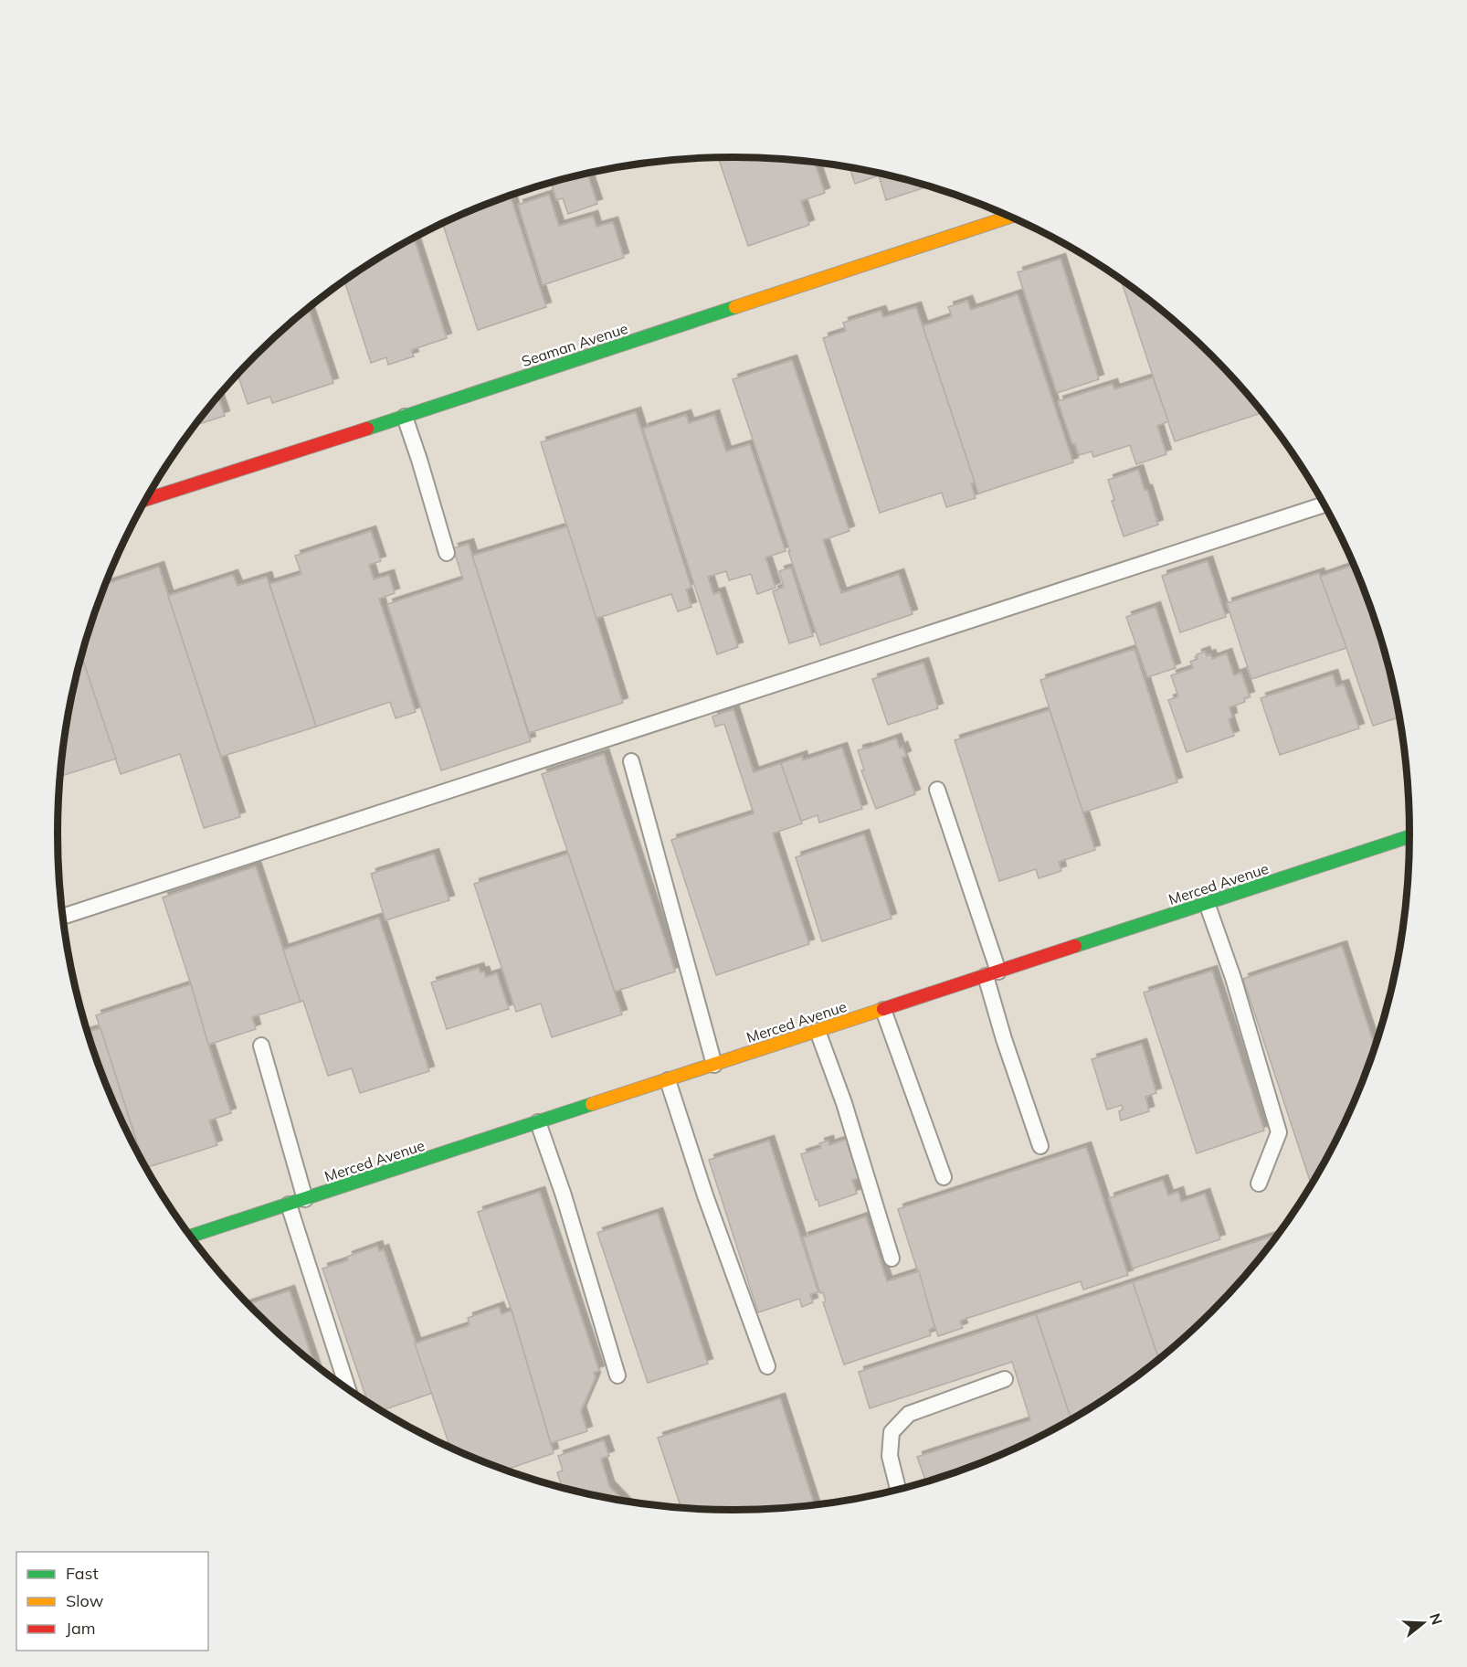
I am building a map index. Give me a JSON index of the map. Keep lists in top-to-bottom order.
{
  "streets": {
    "street": ["Seaman Avenue", "Merced Avenue"]
  },
  "legend": ["Fast", "Slow", "Jam"],
  "north": "right"
}
